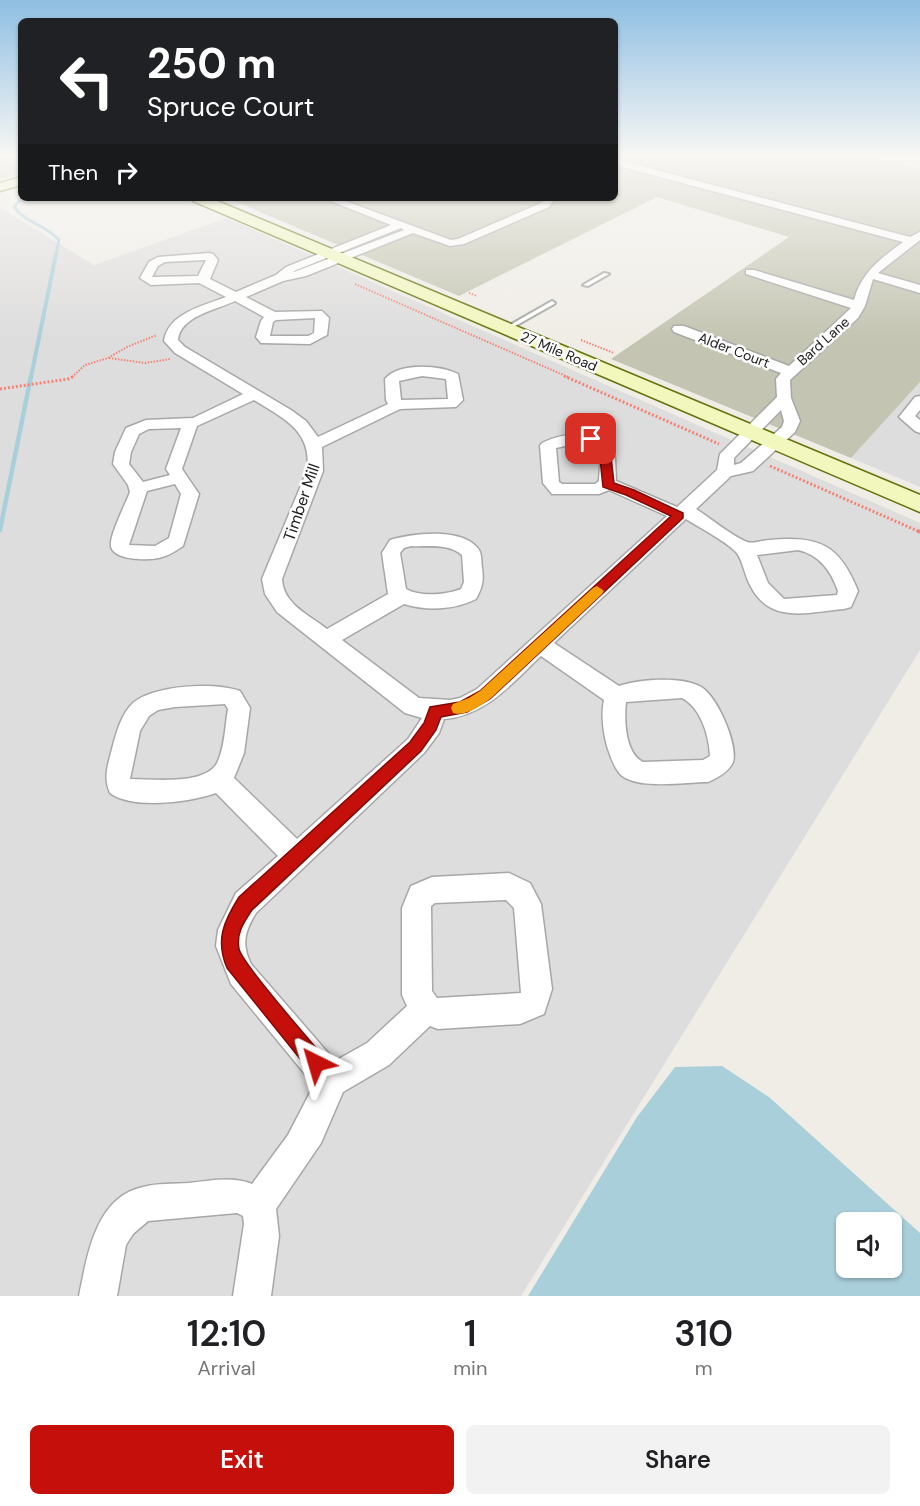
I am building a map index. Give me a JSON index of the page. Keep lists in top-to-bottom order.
{
  "streets": {
    "street": [
      "Bard Lane",
      "Alder Court",
      "27 Mile Road",
      "Timber Mill"
    ]
  },
  "crossings": [
    ["Bard Lane", "Alder Court"],
    ["Bard Lane", "27 Mile Road"]
  ],
  "page": {
    "turn": ["250 m", "Spruce Court"],
    "then": "Then",
    "eta": [
      "12:10",
      "Arrival",
      "1",
      "min",
      "310",
      "m"
    ],
    "buttons": ["Exit", "Share"]
  }
}
